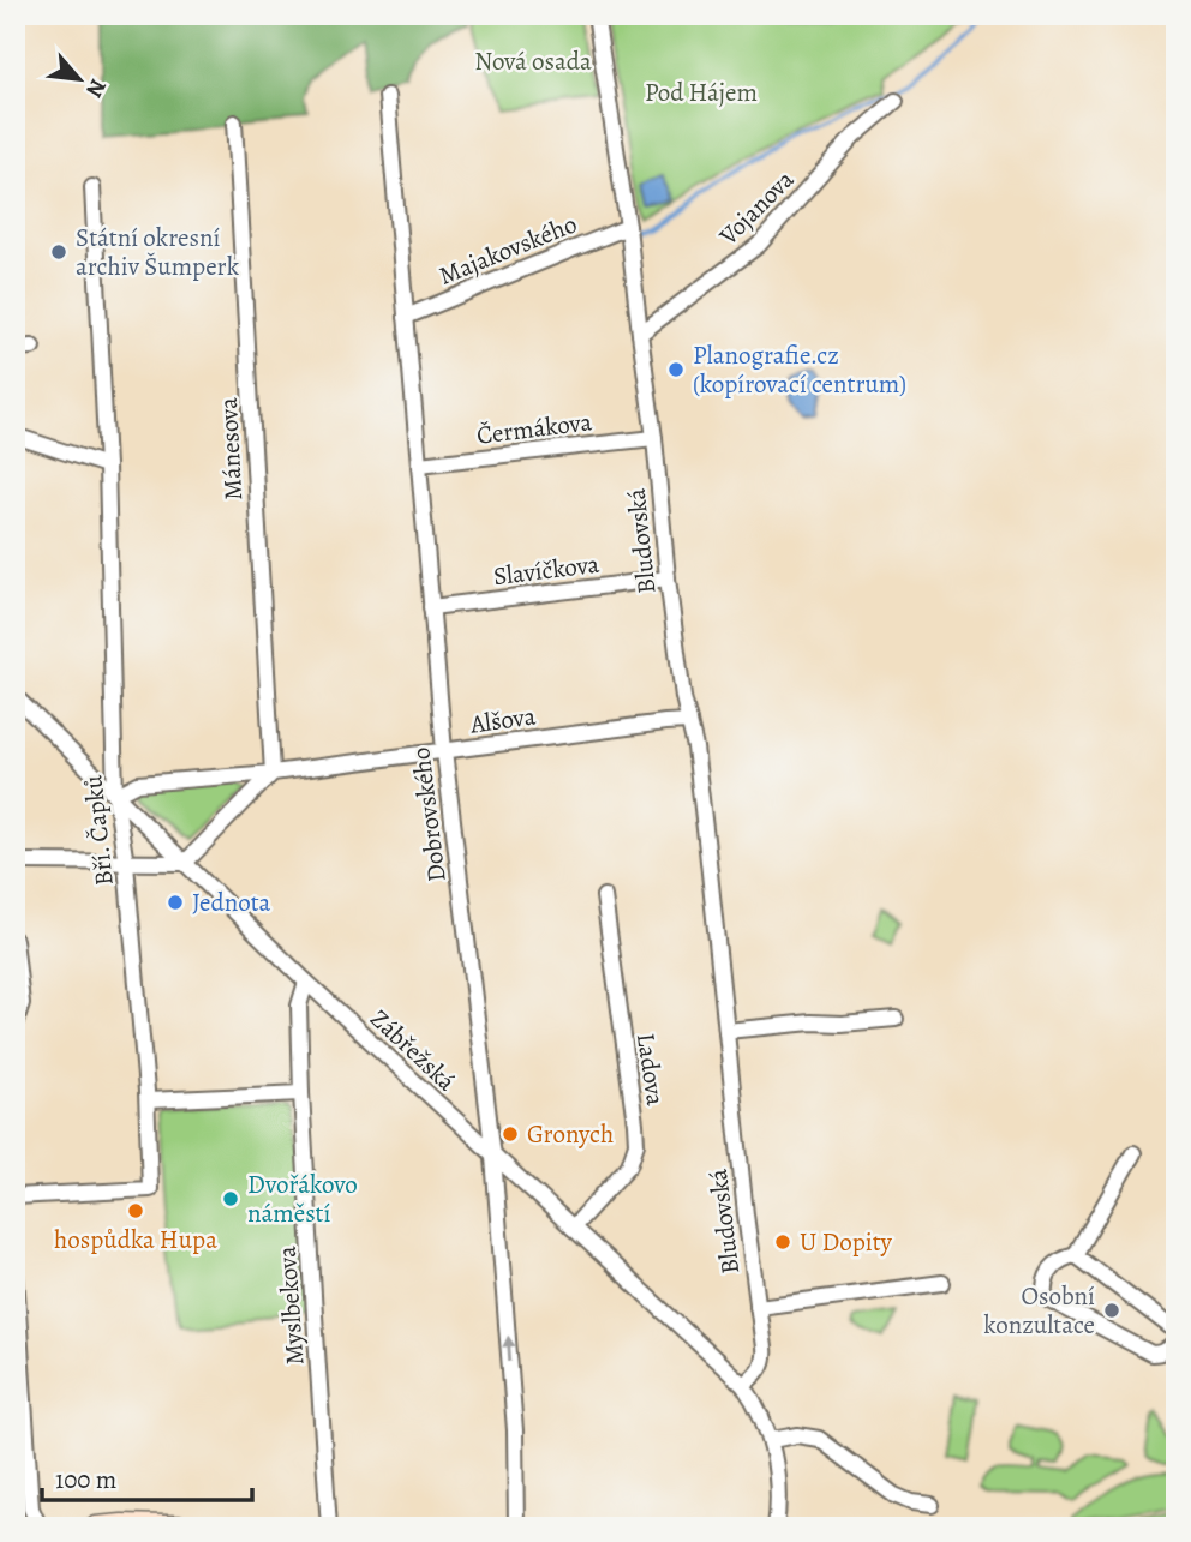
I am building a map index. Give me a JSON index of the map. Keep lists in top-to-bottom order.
{
  "streets": {
    "street": [
      "Vojanova",
      "Majakovského",
      "Čermákova",
      "Mánesova",
      "Bludovská",
      "Slavíčkova",
      "Alšova",
      "Dobrovského",
      "Bří. Čapků",
      "Zábřežská",
      "Ladova",
      "Myslbekova"
    ]
  },
  "crossings": [
    ["Vojanova", "Bludovská"],
    ["Majakovského", "Bludovská"],
    ["Majakovského", "Dobrovského"],
    ["Čermákova", "Bludovská"],
    ["Čermákova", "Dobrovského"],
    ["Mánesova", "Alšova"],
    ["Bludovská", "Slavíčkova"],
    ["Bludovská", "Alšova"],
    ["Bludovská", "Zábřežská"],
    ["Slavíčkova", "Dobrovského"],
    ["Alšova", "Dobrovského"],
    ["Alšova", "Bří. Čapků"],
    ["Alšova", "Zábřežská"],
    ["Dobrovského", "Zábřežská"],
    ["Bří. Čapků", "Zábřežská"],
    ["Zábřežská", "Ladova"],
    ["Zábřežská", "Myslbekova"]
  ],
  "parks": ["Nová osada", "Pod Hájem"],
  "places": [
    "Státní okresní archiv Šumperk",
    "Planografie.cz (kopírovací centrum)",
    "Jednota",
    "Gronych",
    "Dvořákovo náměstí",
    "hospůdka Hupa",
    "U Dopity",
    "Osobní konzultace"
  ],
  "scale_bar": "100 m",
  "north": "bottom right"
}
